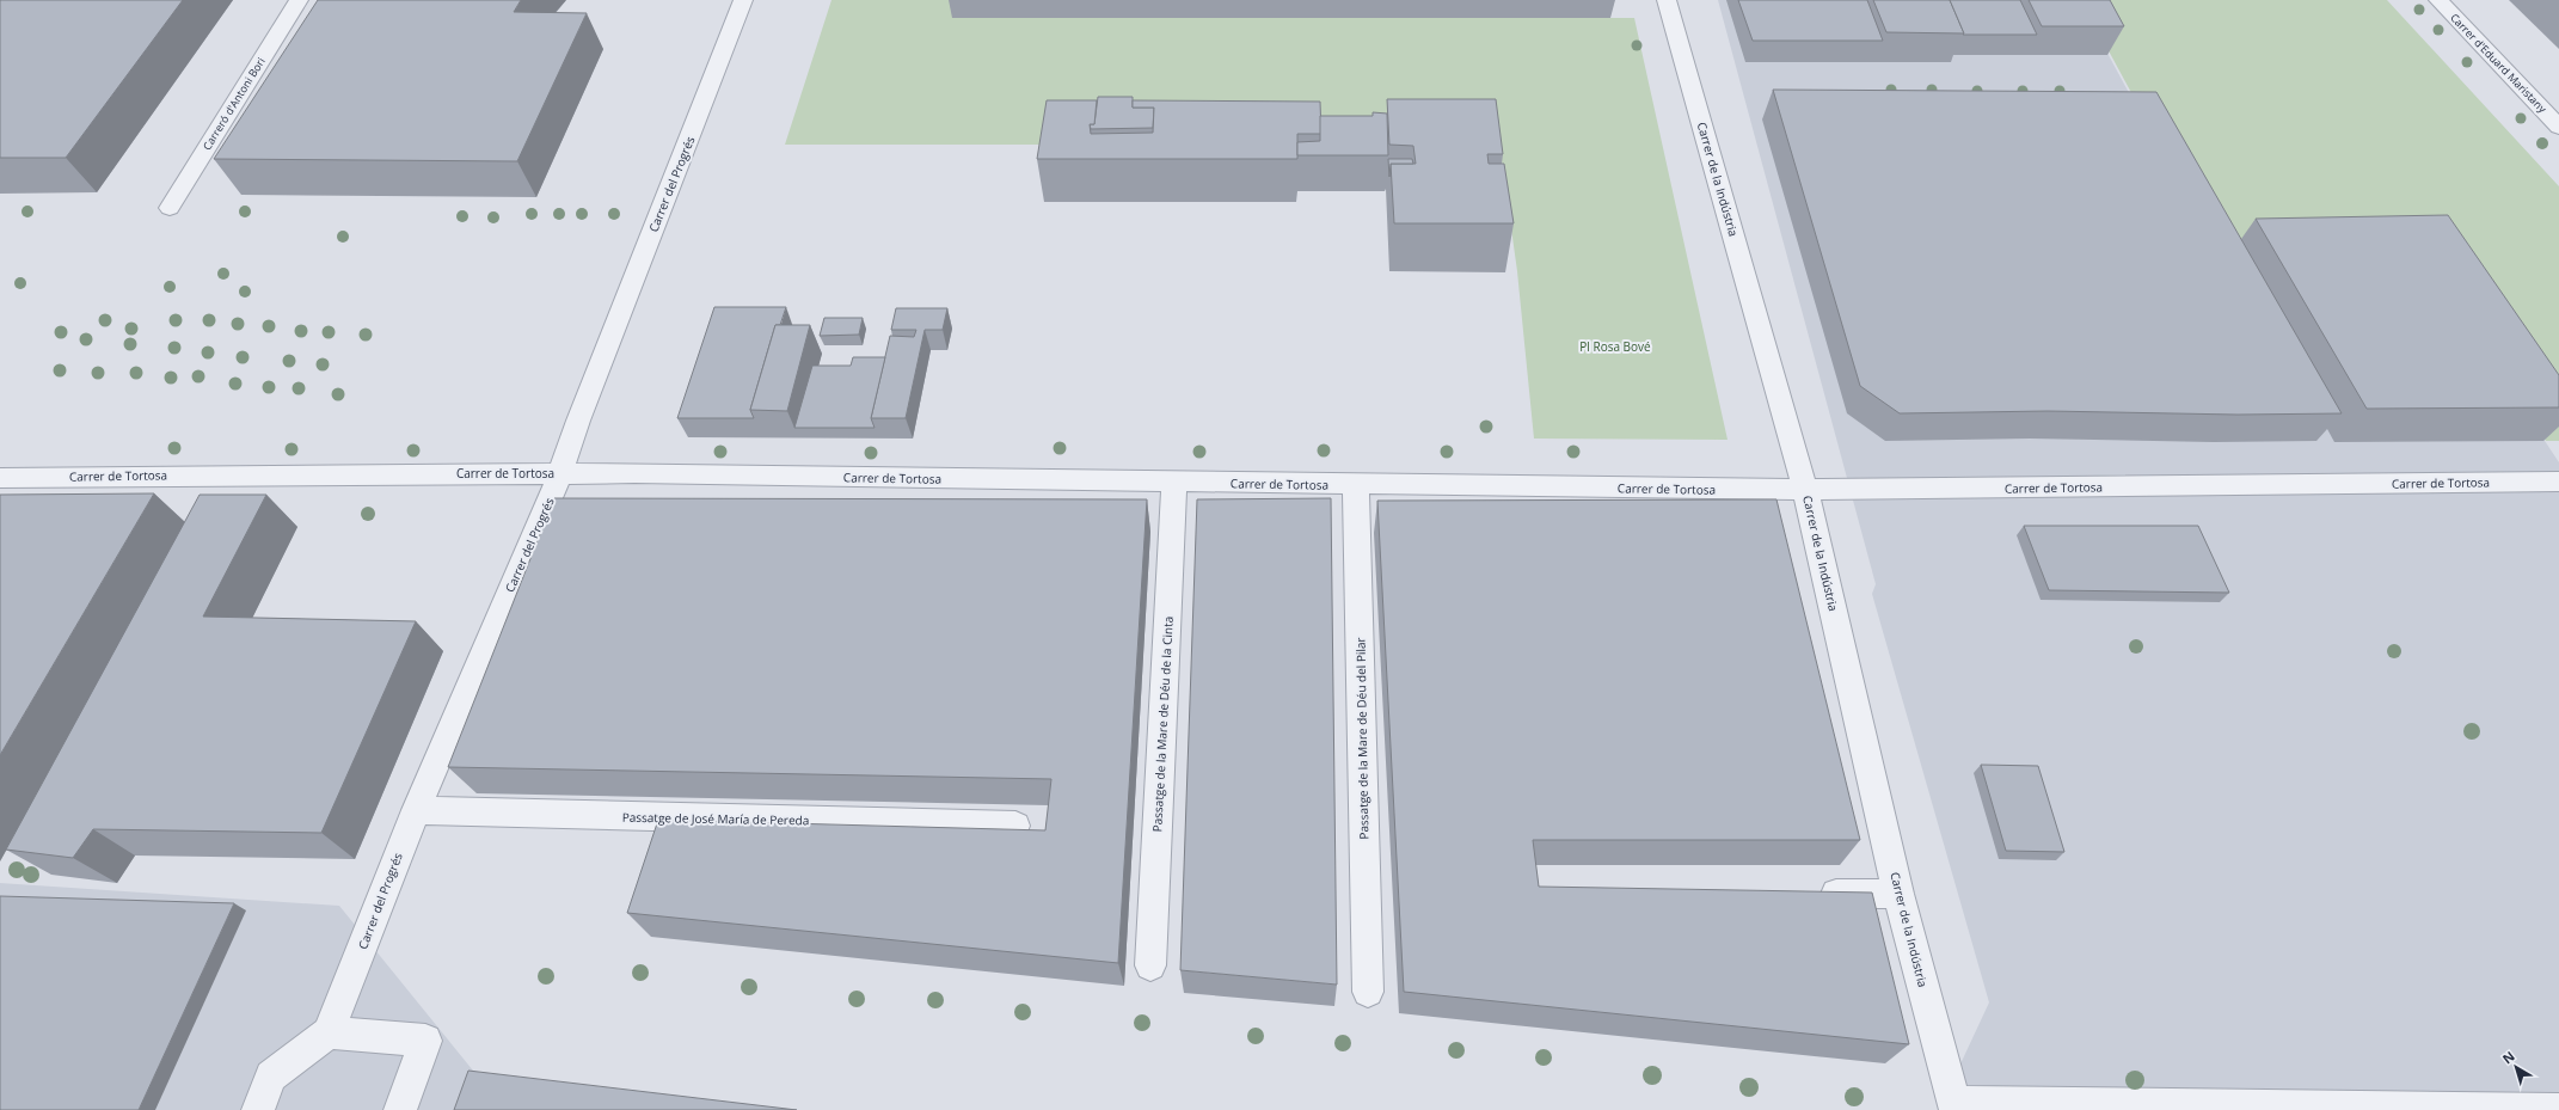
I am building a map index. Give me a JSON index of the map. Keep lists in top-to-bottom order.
{
  "streets": {
    "street": [
      "Carrer d'Eduard Maristany",
      "Carreró d'Antoni Bori",
      "Carrer de la Indústria",
      "Carrer del Progrés",
      "Carrer de Tortosa",
      "Passatge de la Mare de Déu de la Cinta",
      "Passatge de la Mare de Déu del Pilar",
      "Passatge de José María de Pereda"
    ]
  },
  "crossings": [
    ["Carrer de la Indústria", "Carrer de Tortosa"],
    ["Carrer del Progrés", "Carrer de Tortosa"],
    ["Carrer del Progrés", "Passatge de José María de Pereda"],
    ["Carrer de Tortosa", "Passatge de la Mare de Déu de la Cinta"],
    ["Carrer de Tortosa", "Passatge de la Mare de Déu del Pilar"]
  ],
  "parks": ["Pl Rosa Bové"],
  "north": "top left"
}
